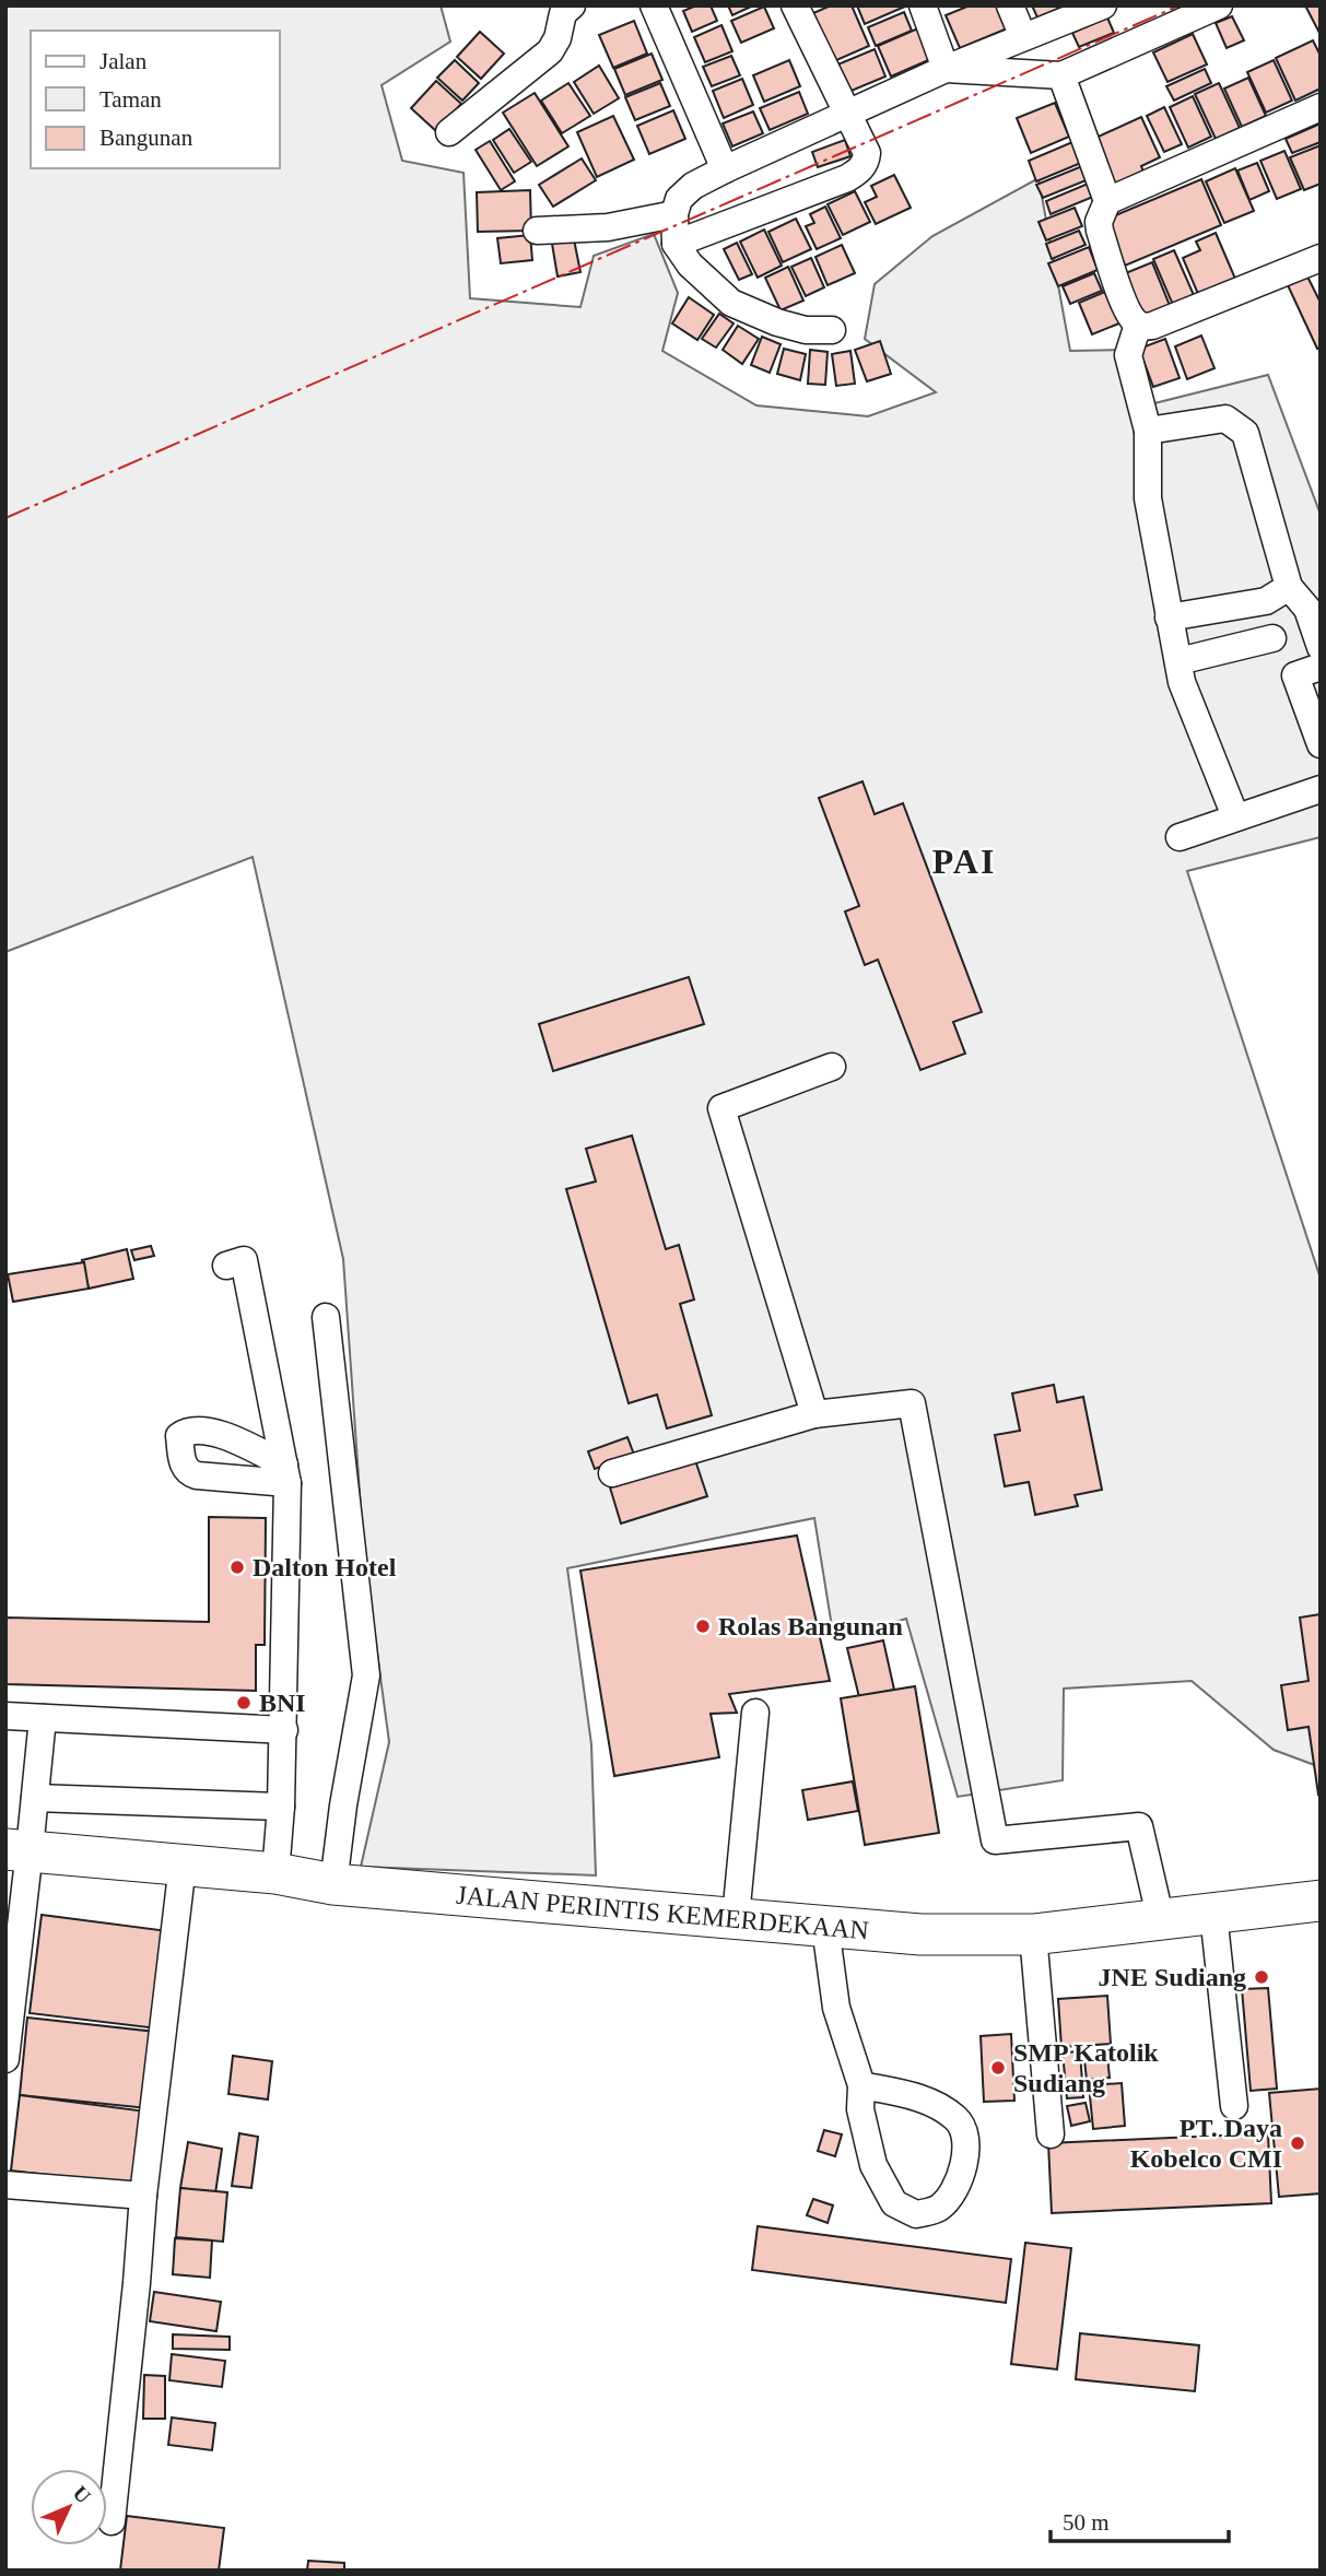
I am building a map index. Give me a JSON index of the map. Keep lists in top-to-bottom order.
{
  "streets": {
    "highway": ["JALAN PERINTIS KEMERDEKAAN"]
  },
  "districts": ["PAI"],
  "places": [
    "Dalton Hotel",
    "Rolas Bangunan",
    "BNI",
    "JNE Sudiang",
    "SMP Katolik Sudiang",
    "PT. Daya Kobelco CMI"
  ],
  "legend": ["Jalan", "Taman", "Bangunan"],
  "scale_bar": "50 m",
  "north": "top right"
}
